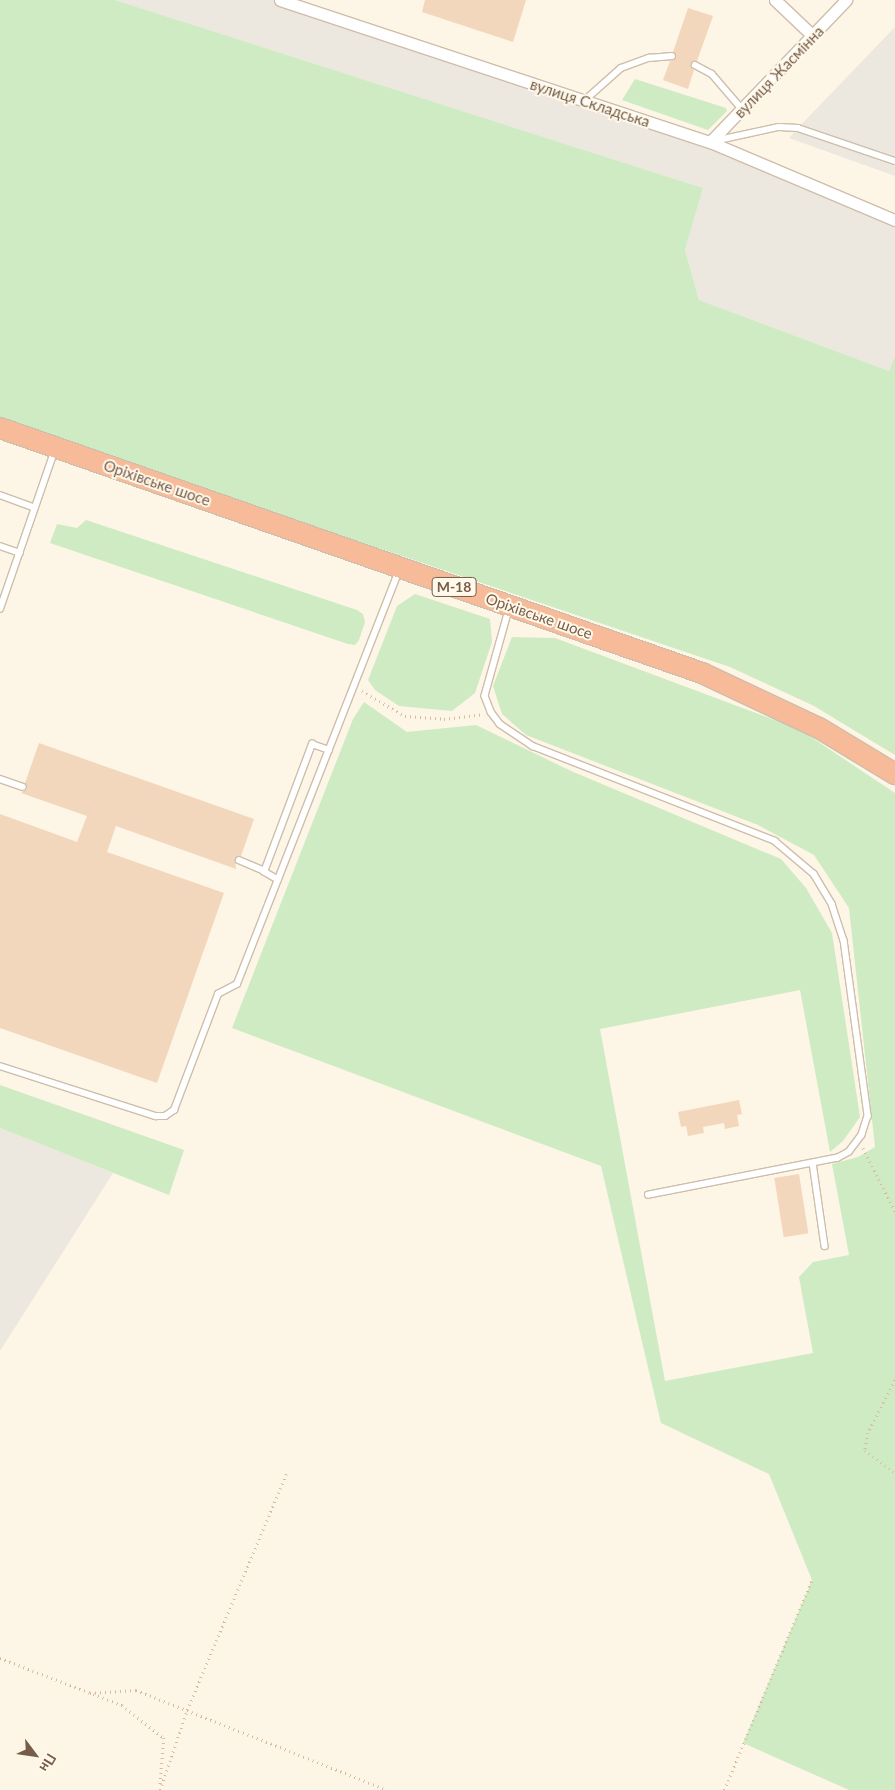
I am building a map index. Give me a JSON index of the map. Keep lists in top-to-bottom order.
{
  "streets": {
    "highway": ["Оріхівське шосе", "М-18"],
    "street": ["вулиця Жасмінна", "вулиця Складська"]
  },
  "crossings": [
    ["вулиця Жасмінна", "вулиця Складська"]
  ],
  "north": "bottom right"
}
